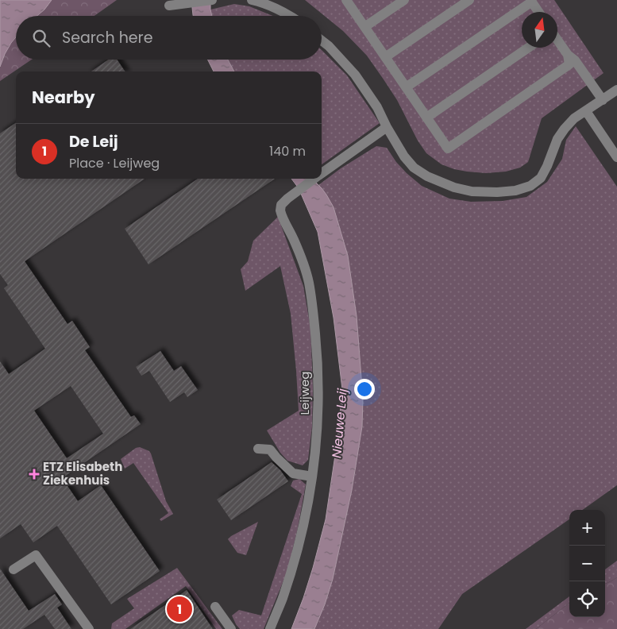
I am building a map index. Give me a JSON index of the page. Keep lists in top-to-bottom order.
{
  "streets": {
    "street": ["Leijweg"]
  },
  "water": ["Nieuwe Leij"],
  "places": {
    "health": ["ETZ Elisabeth Ziekenhuis"]
  },
  "north": "top",
  "page": {
    "search": "Search here",
    "heading": "Nearby",
    "list": [
      {
        "mark": "1",
        "name": "De Leij",
        "note": "Place · Leijweg",
        "value": "140 m"
      }
    ],
    "map_buttons": ["+", "−"],
    "pins": "1"
  }
}
